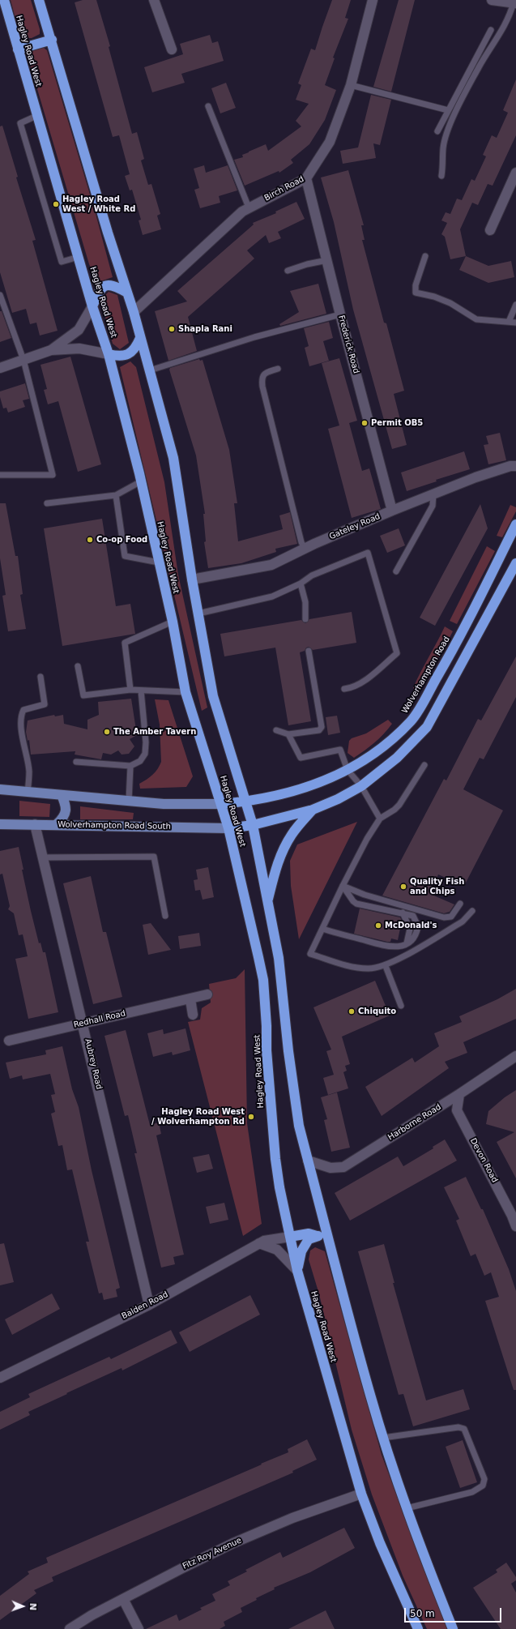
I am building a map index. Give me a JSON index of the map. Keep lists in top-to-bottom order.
{
  "streets": {
    "highway": ["Hagley Road West", "Wolverhampton Road"],
    "main road": ["Wolverhampton Road South"],
    "street": [
      "Birch Road",
      "Frederick Road",
      "Gateley Road",
      "Redhall Road",
      "Aubrey Road",
      "Harborne Road",
      "Devon Road",
      "Balden Road",
      "Fitz Roy Avenue"
    ]
  },
  "crossings": [
    ["Hagley Road West", "Birch Road"],
    ["Hagley Road West", "Gateley Road"],
    ["Hagley Road West", "Wolverhampton Road"],
    ["Hagley Road West", "Wolverhampton Road South"],
    ["Hagley Road West", "Harborne Road"],
    ["Hagley Road West", "Balden Road"],
    ["Hagley Road West", "Fitz Roy Avenue"],
    ["Birch Road", "Frederick Road"],
    ["Frederick Road", "Gateley Road"],
    ["Wolverhampton Road South", "Aubrey Road"],
    ["Redhall Road", "Aubrey Road"],
    ["Aubrey Road", "Balden Road"],
    ["Harborne Road", "Devon Road"]
  ],
  "places": [
    "Hagley Road West / White Rd",
    "Shapla Rani",
    "Permit OB5",
    "Co-op Food",
    "The Amber Tavern",
    "Quality Fish and Chips",
    "McDonald's",
    "Chiquito",
    "Hagley Road West / Wolverhampton Rd"
  ],
  "scale_bar": "50 m",
  "north": "right"
}
